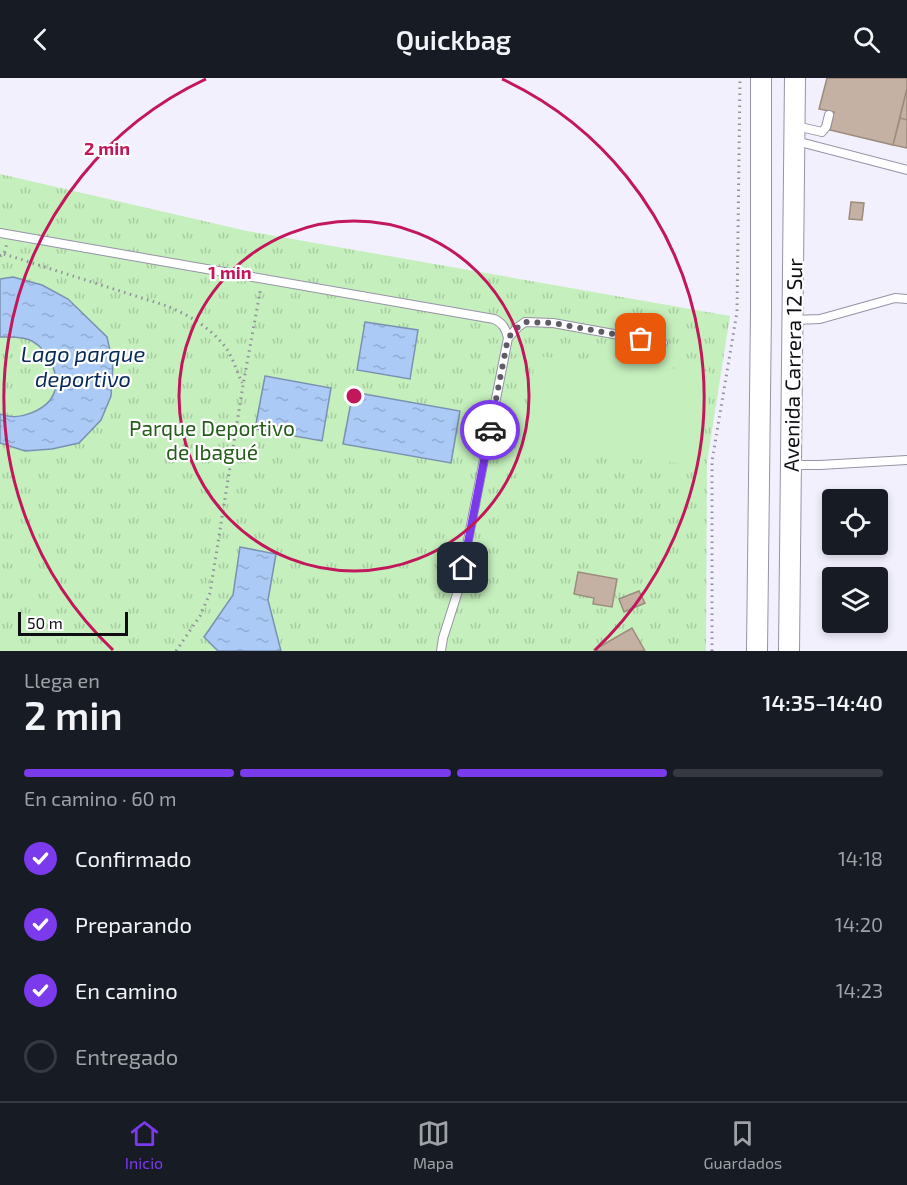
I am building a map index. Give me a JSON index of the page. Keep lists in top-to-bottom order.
{
  "streets": {
    "street": ["Avenida Carrera 12 Sur"]
  },
  "water": ["Lago parque deportivo"],
  "parks": ["Parque Deportivo de Ibagué"],
  "scale_bar": "50 m",
  "page": {
    "header": "Quickbag",
    "scale": "50 m",
    "heading": ["2 min", "Llega en", "14:35–14:40"],
    "bar": "En camino · 60 m",
    "list": [
      ["Confirmado", "14:18"],
      ["Preparando", "14:20"],
      ["En camino", "14:23"],
      "Entregado"
    ],
    "tabs": ["Inicio", "Mapa", "Guardados"]
  },
  "rings": ["2 min", "1 min"]
}
